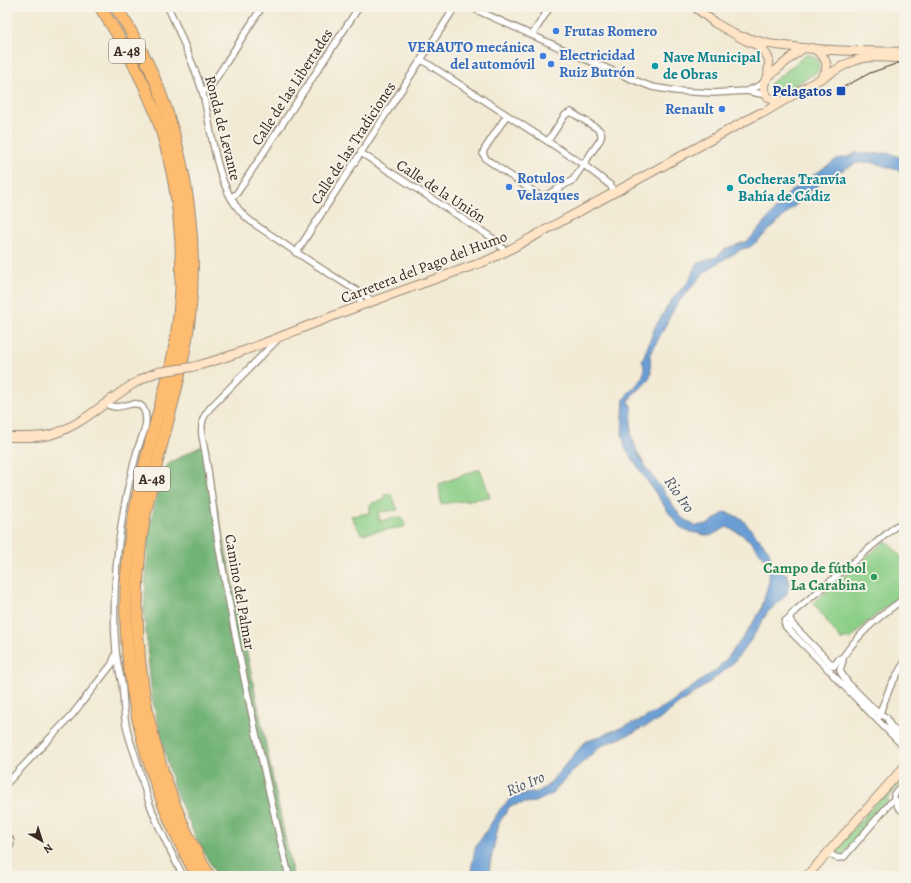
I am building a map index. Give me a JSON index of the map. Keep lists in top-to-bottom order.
{
  "streets": {
    "highway": ["A-48"],
    "street": [
      "Calle de las Libertades",
      "Ronda de Levante",
      "Calle de las Tradiciones",
      "Calle de la Unión",
      "Carretera del Pago del Humo",
      "Camino del Palmar"
    ]
  },
  "crossings": [
    ["Calle de las Libertades", "Ronda de Levante"],
    ["Ronda de Levante", "Calle de las Tradiciones"],
    ["Ronda de Levante", "Carretera del Pago del Humo"],
    ["Calle de las Tradiciones", "Calle de la Unión"],
    ["Calle de la Unión", "Carretera del Pago del Humo"],
    ["Carretera del Pago del Humo", "Camino del Palmar"]
  ],
  "water": ["Rio Iro"],
  "places": {
    "other": [
      "Frutas Romero",
      "VERAUTO mecánica del automóvil",
      "Electricidad Ruiz Butrón",
      "Nave Municipal de Obras",
      "Renault",
      "Rotulos Velazques",
      "Cocheras Tranvía Bahía de Cádiz",
      "Campo de fútbol La Carabina"
    ],
    "transit": ["Pelagatos"]
  },
  "north": "bottom right"
}
